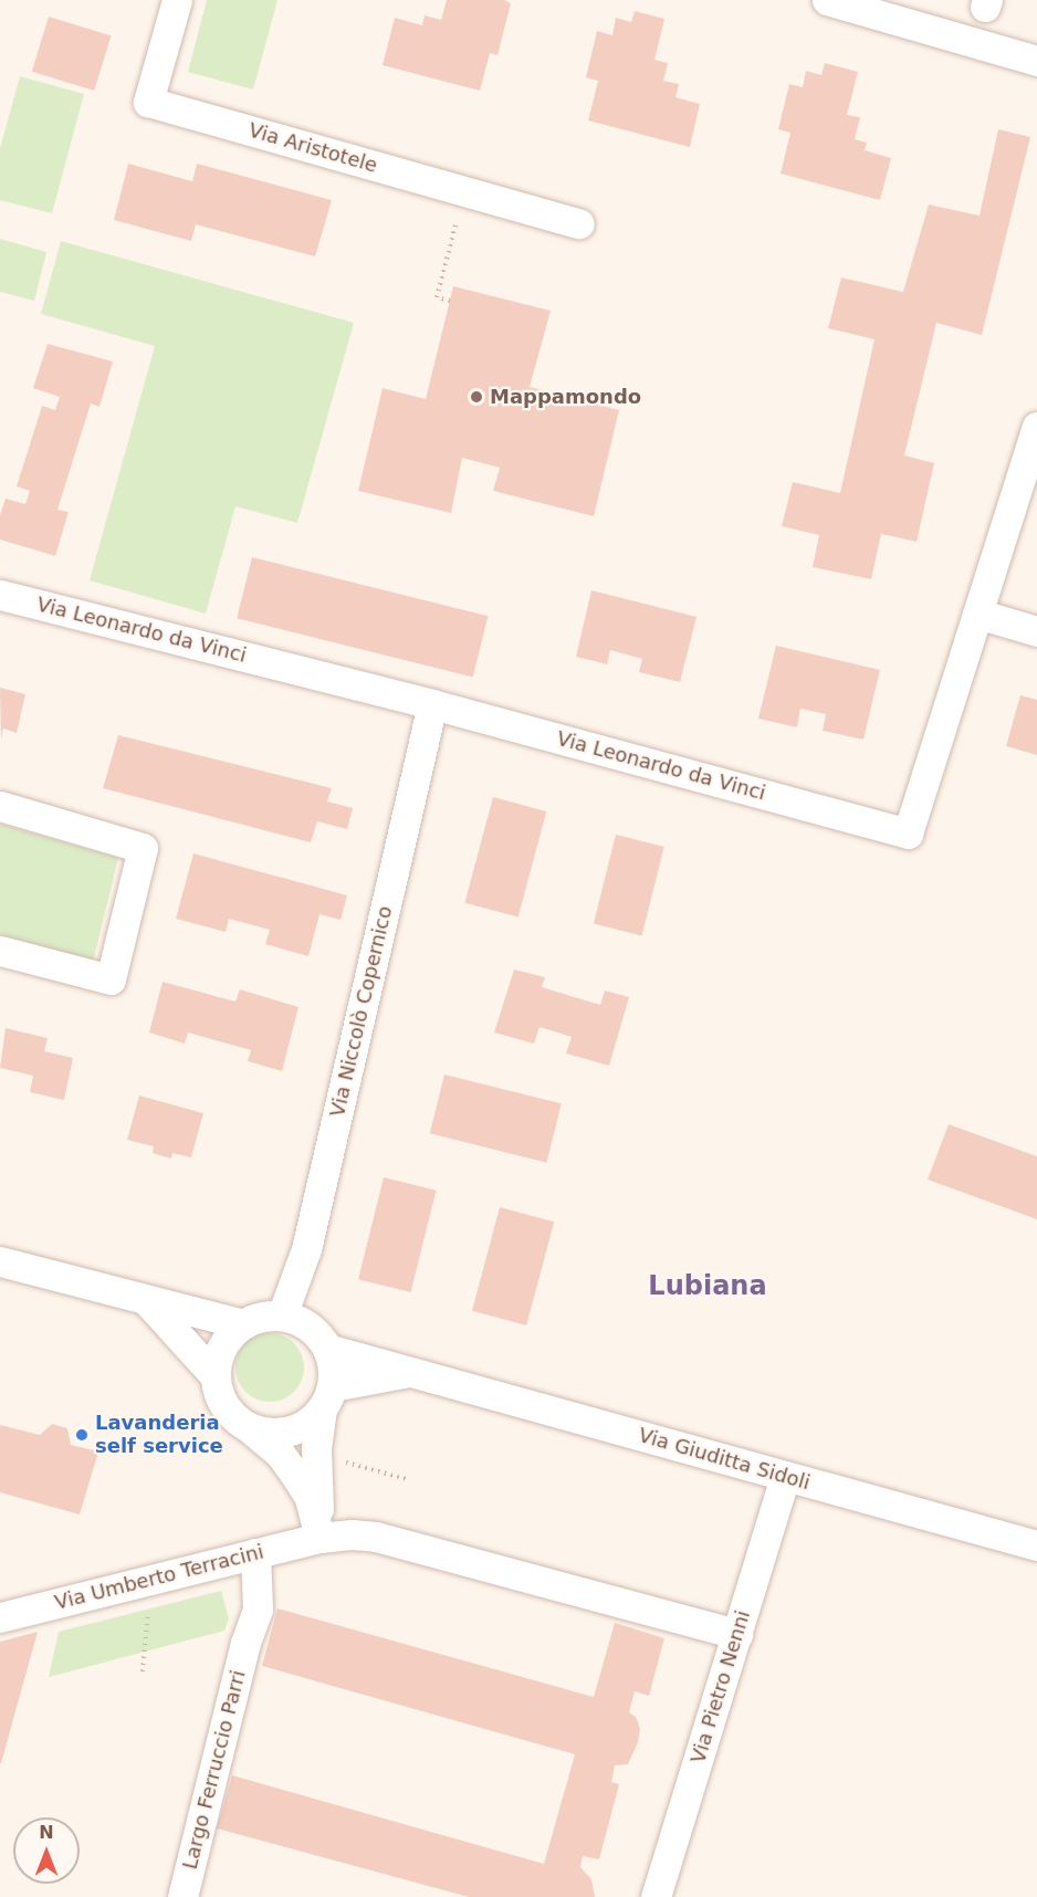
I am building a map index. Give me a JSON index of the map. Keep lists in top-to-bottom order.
{
  "streets": {
    "street": [
      "Via Aristotele",
      "Via Leonardo da Vinci",
      "Via Niccolò Copernico",
      "Via Giuditta Sidoli",
      "Via Umberto Terracini",
      "Via Pietro Nenni",
      "Largo Ferruccio Parri"
    ]
  },
  "crossings": [
    ["Via Leonardo da Vinci", "Via Niccolò Copernico"],
    ["Via Niccolò Copernico", "Via Giuditta Sidoli"],
    ["Via Giuditta Sidoli", "Via Pietro Nenni"],
    ["Via Umberto Terracini", "Largo Ferruccio Parri"]
  ],
  "districts": ["Lubiana"],
  "places": ["Mappamondo", "Lavanderia self service"],
  "north": "top"
}
